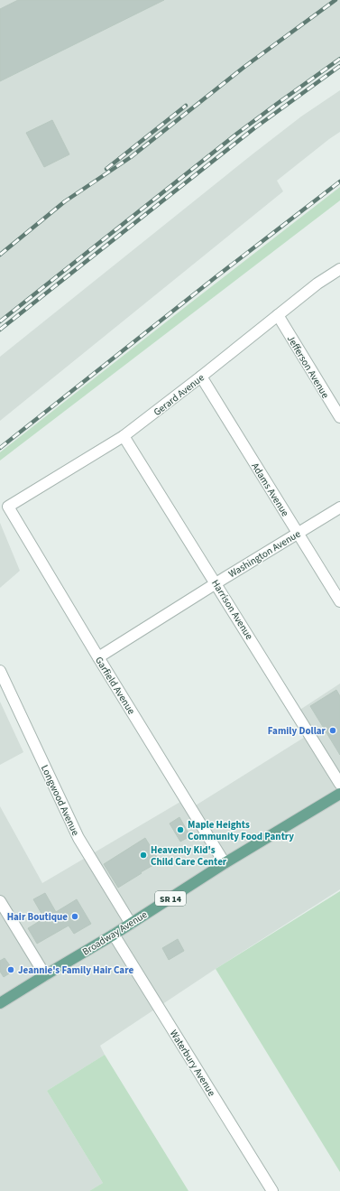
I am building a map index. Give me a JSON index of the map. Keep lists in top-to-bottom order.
{
  "streets": {
    "main road": ["SR 14", "Broadway Avenue"],
    "street": [
      "Jefferson Avenue",
      "Gerard Avenue",
      "Adams Avenue",
      "Washington Avenue",
      "Harrison Avenue",
      "Garfield Avenue",
      "Longwood Avenue",
      "Waterbury Avenue"
    ]
  },
  "crossings": [
    ["Jefferson Avenue", "Gerard Avenue"],
    ["Gerard Avenue", "Adams Avenue"],
    ["Gerard Avenue", "Harrison Avenue"],
    ["Gerard Avenue", "Garfield Avenue"],
    ["Adams Avenue", "Washington Avenue"],
    ["Washington Avenue", "Harrison Avenue"],
    ["Washington Avenue", "Garfield Avenue"],
    ["Garfield Avenue", "Broadway Avenue"],
    ["Longwood Avenue", "Broadway Avenue"],
    ["Broadway Avenue", "Waterbury Avenue"]
  ],
  "places": [
    "Family Dollar",
    "Maple Heights Community Food Pantry",
    "Heavenly Kid's Child Care Center",
    "Hair Boutique",
    "Jeannie's Family Hair Care"
  ]
}
